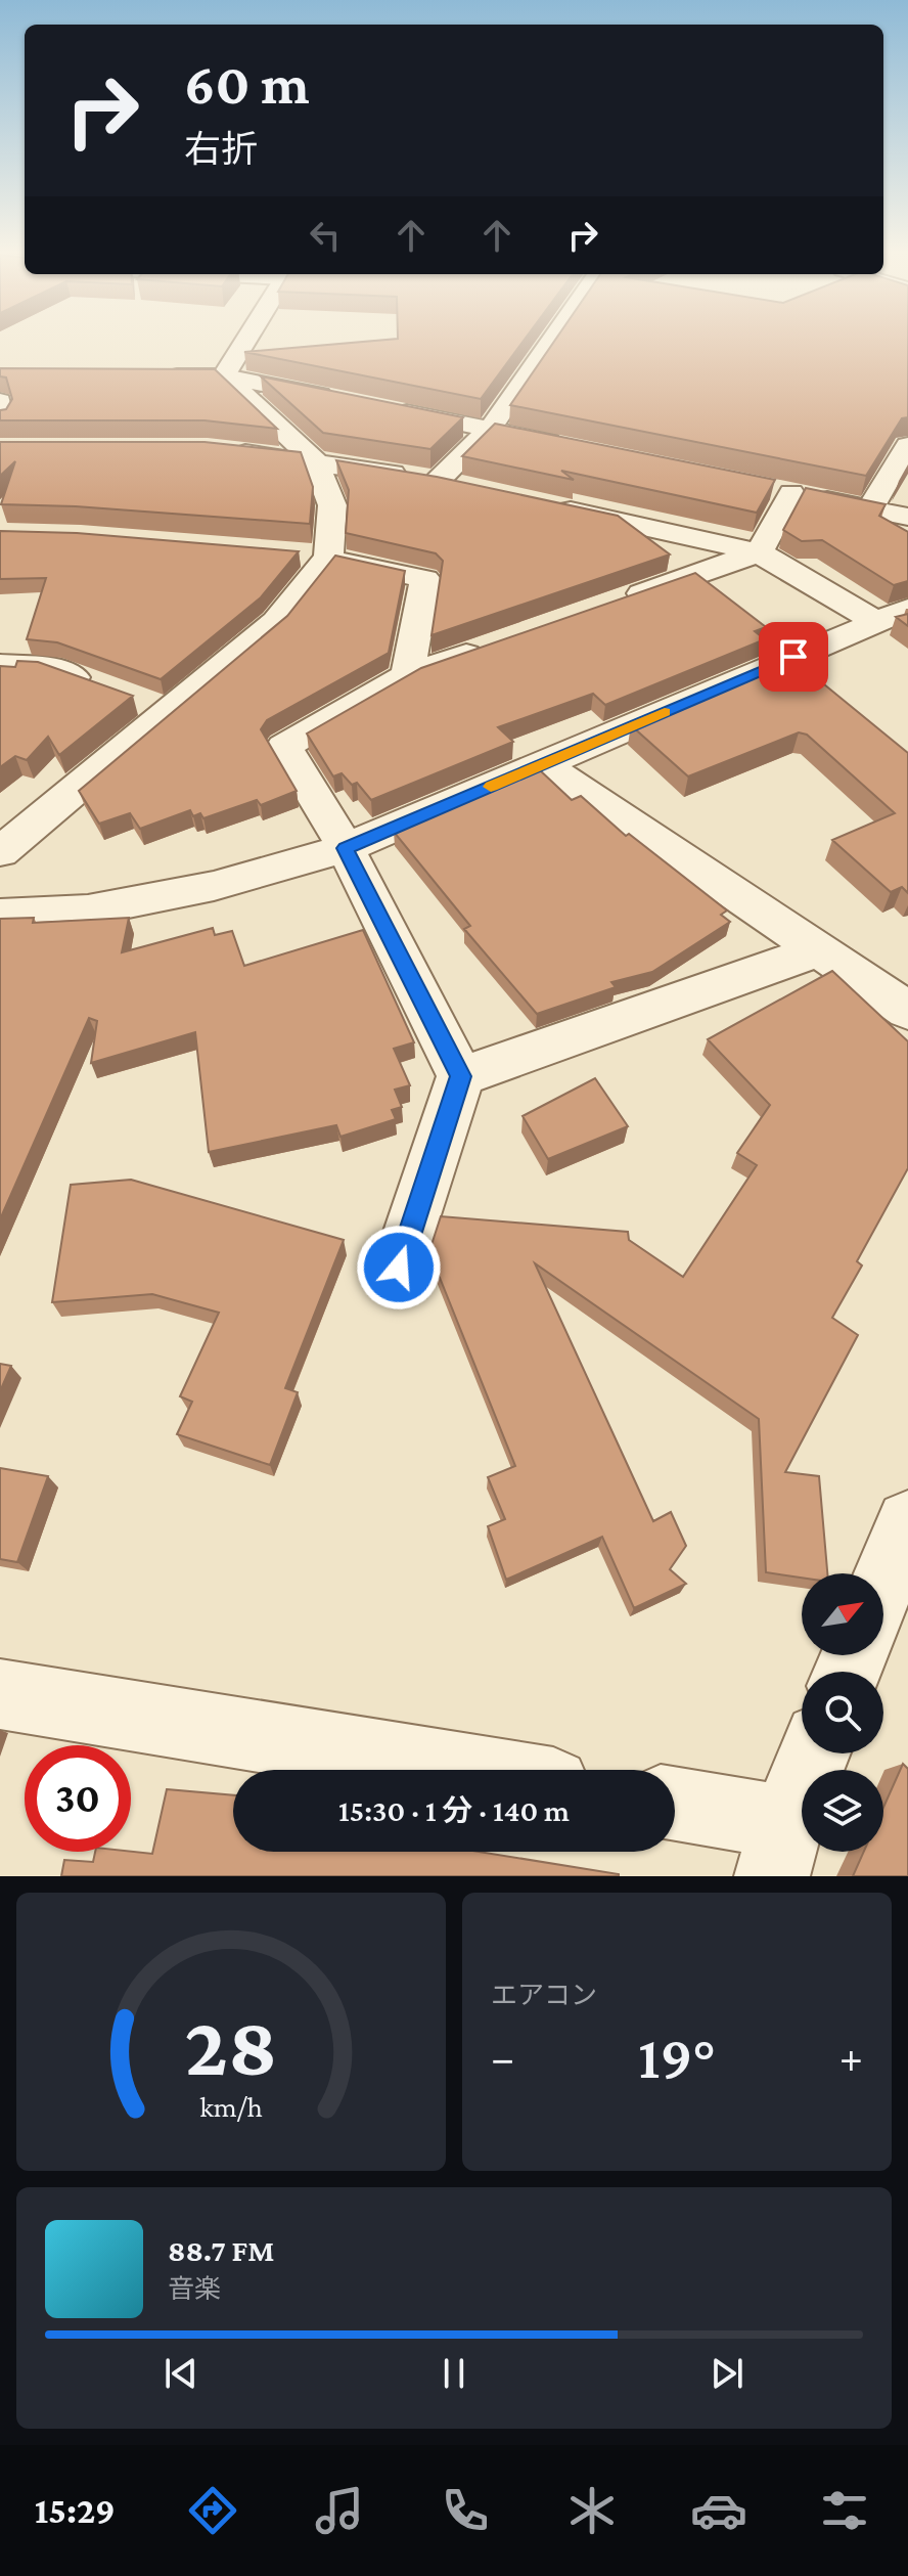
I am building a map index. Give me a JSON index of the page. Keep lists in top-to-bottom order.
{
  "north": "top right",
  "page": {
    "turn": ["60 m", "右折"],
    "limit": "30",
    "trip": "15:30 · 1 分 · 140 m",
    "tile": "エアコン",
    "heat": ["−", "19°", "+"],
    "song": ["88.7 FM", "音楽"],
    "tabs": "15:29",
    "gauge": ["28", "km/h"]
  }
}
